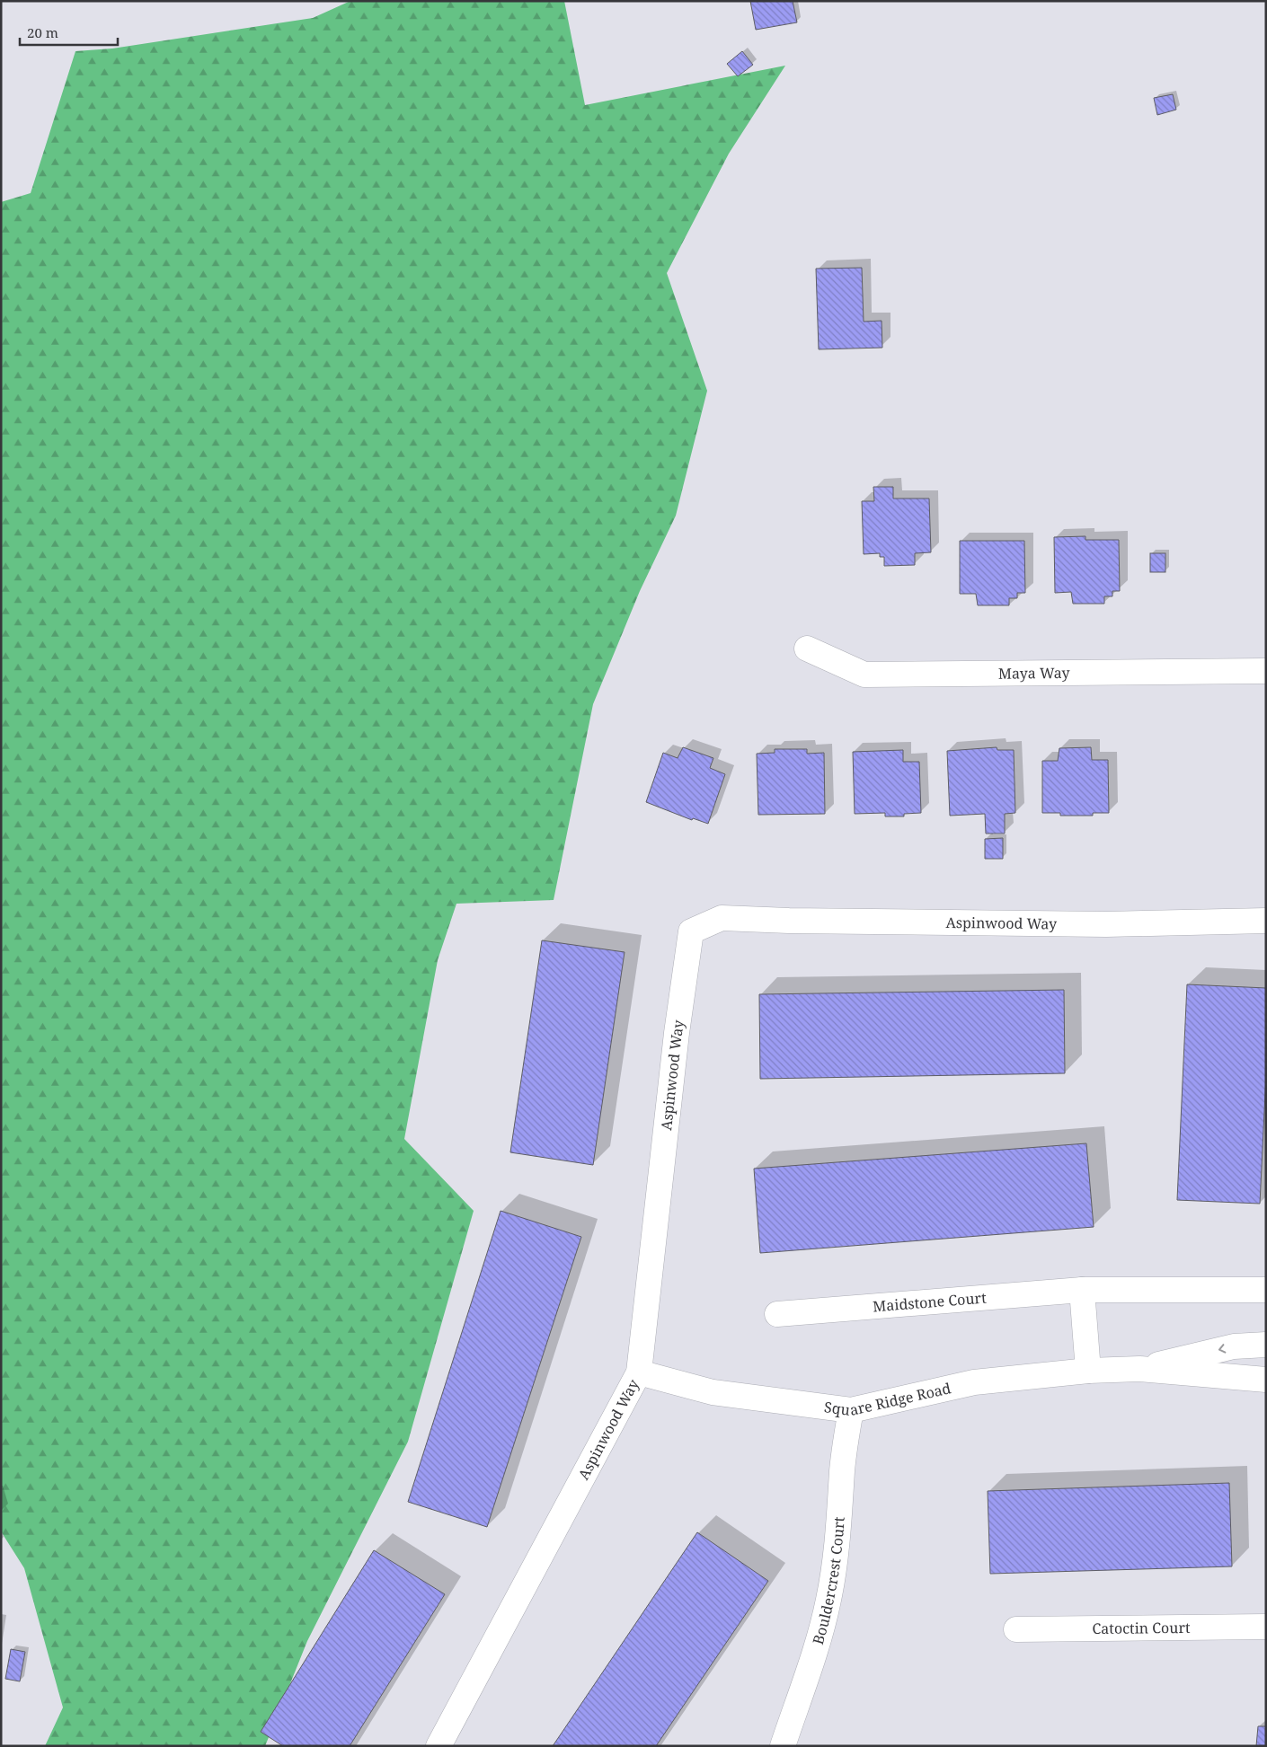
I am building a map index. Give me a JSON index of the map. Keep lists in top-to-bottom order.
{
  "streets": {
    "street": [
      "Maya Way",
      "Aspinwood Way",
      "Maidstone Court",
      "Square Ridge Road",
      "Bouldercrest Court",
      "Catoctin Court"
    ]
  },
  "crossings": [
    ["Aspinwood Way", "Square Ridge Road"],
    ["Square Ridge Road", "Bouldercrest Court"]
  ],
  "scale_bar": "20 m"
}
